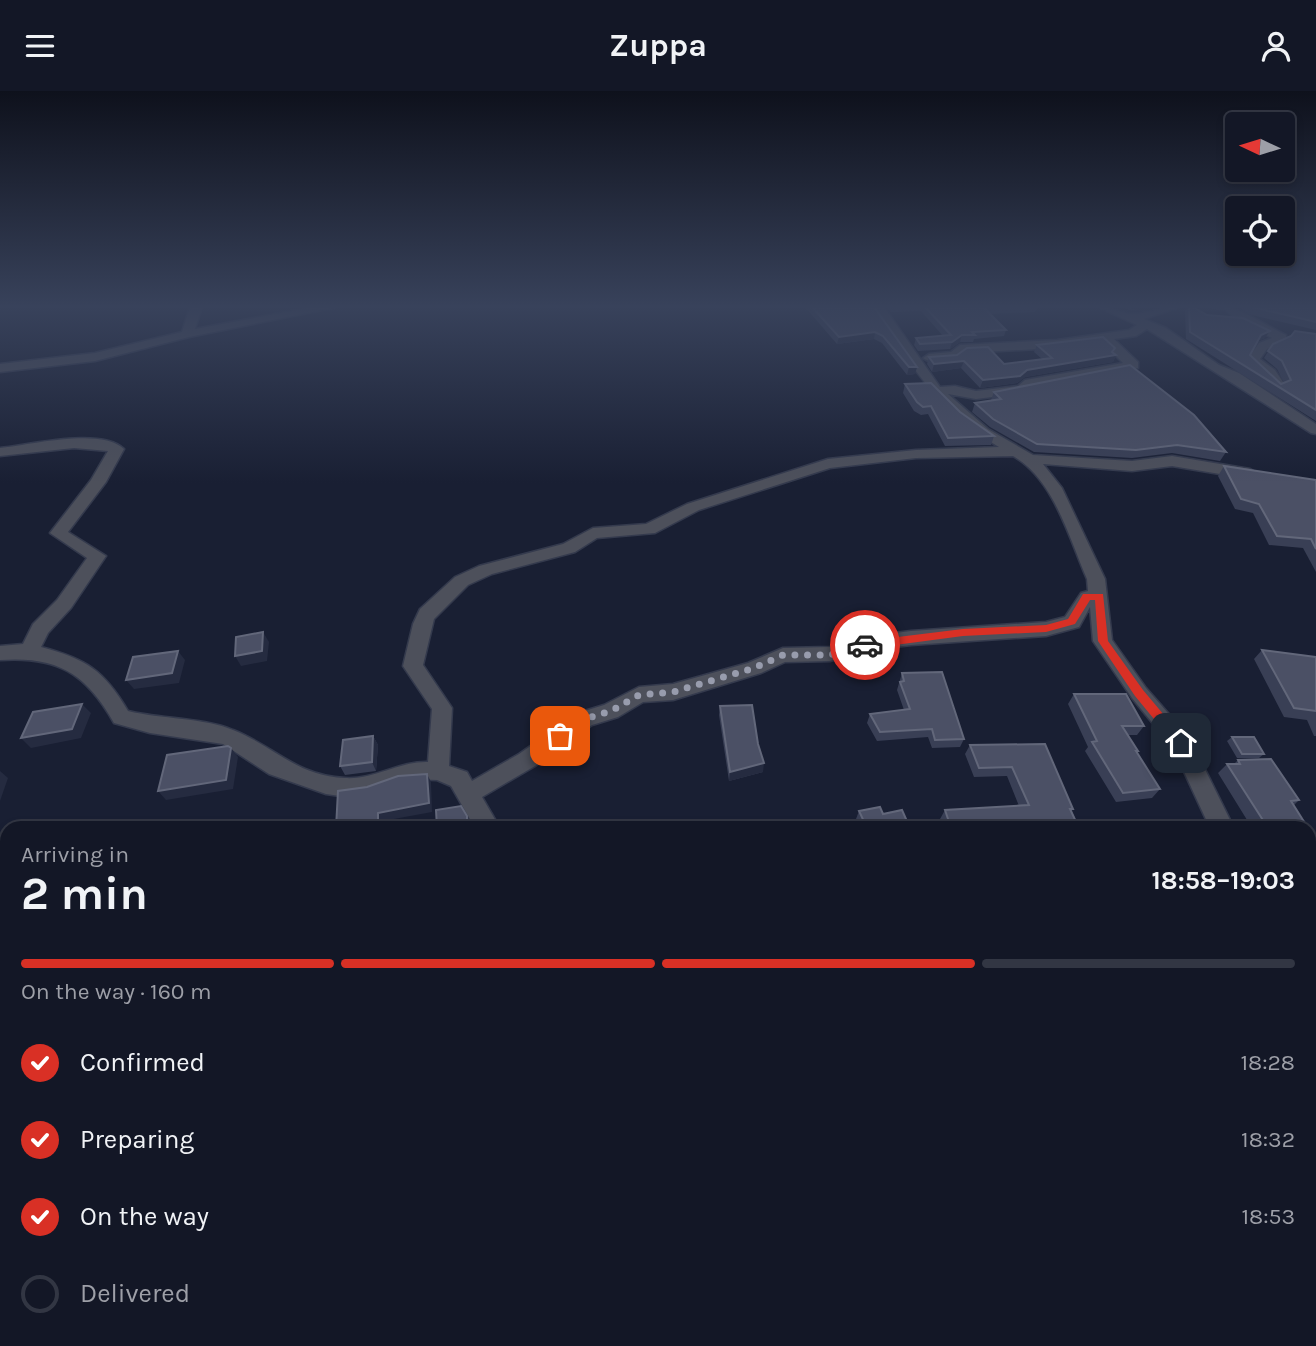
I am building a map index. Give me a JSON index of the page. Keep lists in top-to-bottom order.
{
  "north": "left",
  "page": {
    "header": "Zuppa",
    "heading": ["2 min", "Arriving in", "18:58–19:03"],
    "bar": "On the way · 160 m",
    "list": [
      ["Confirmed", "18:28"],
      ["Preparing", "18:32"],
      ["On the way", "18:53"],
      "Delivered"
    ]
  }
}
